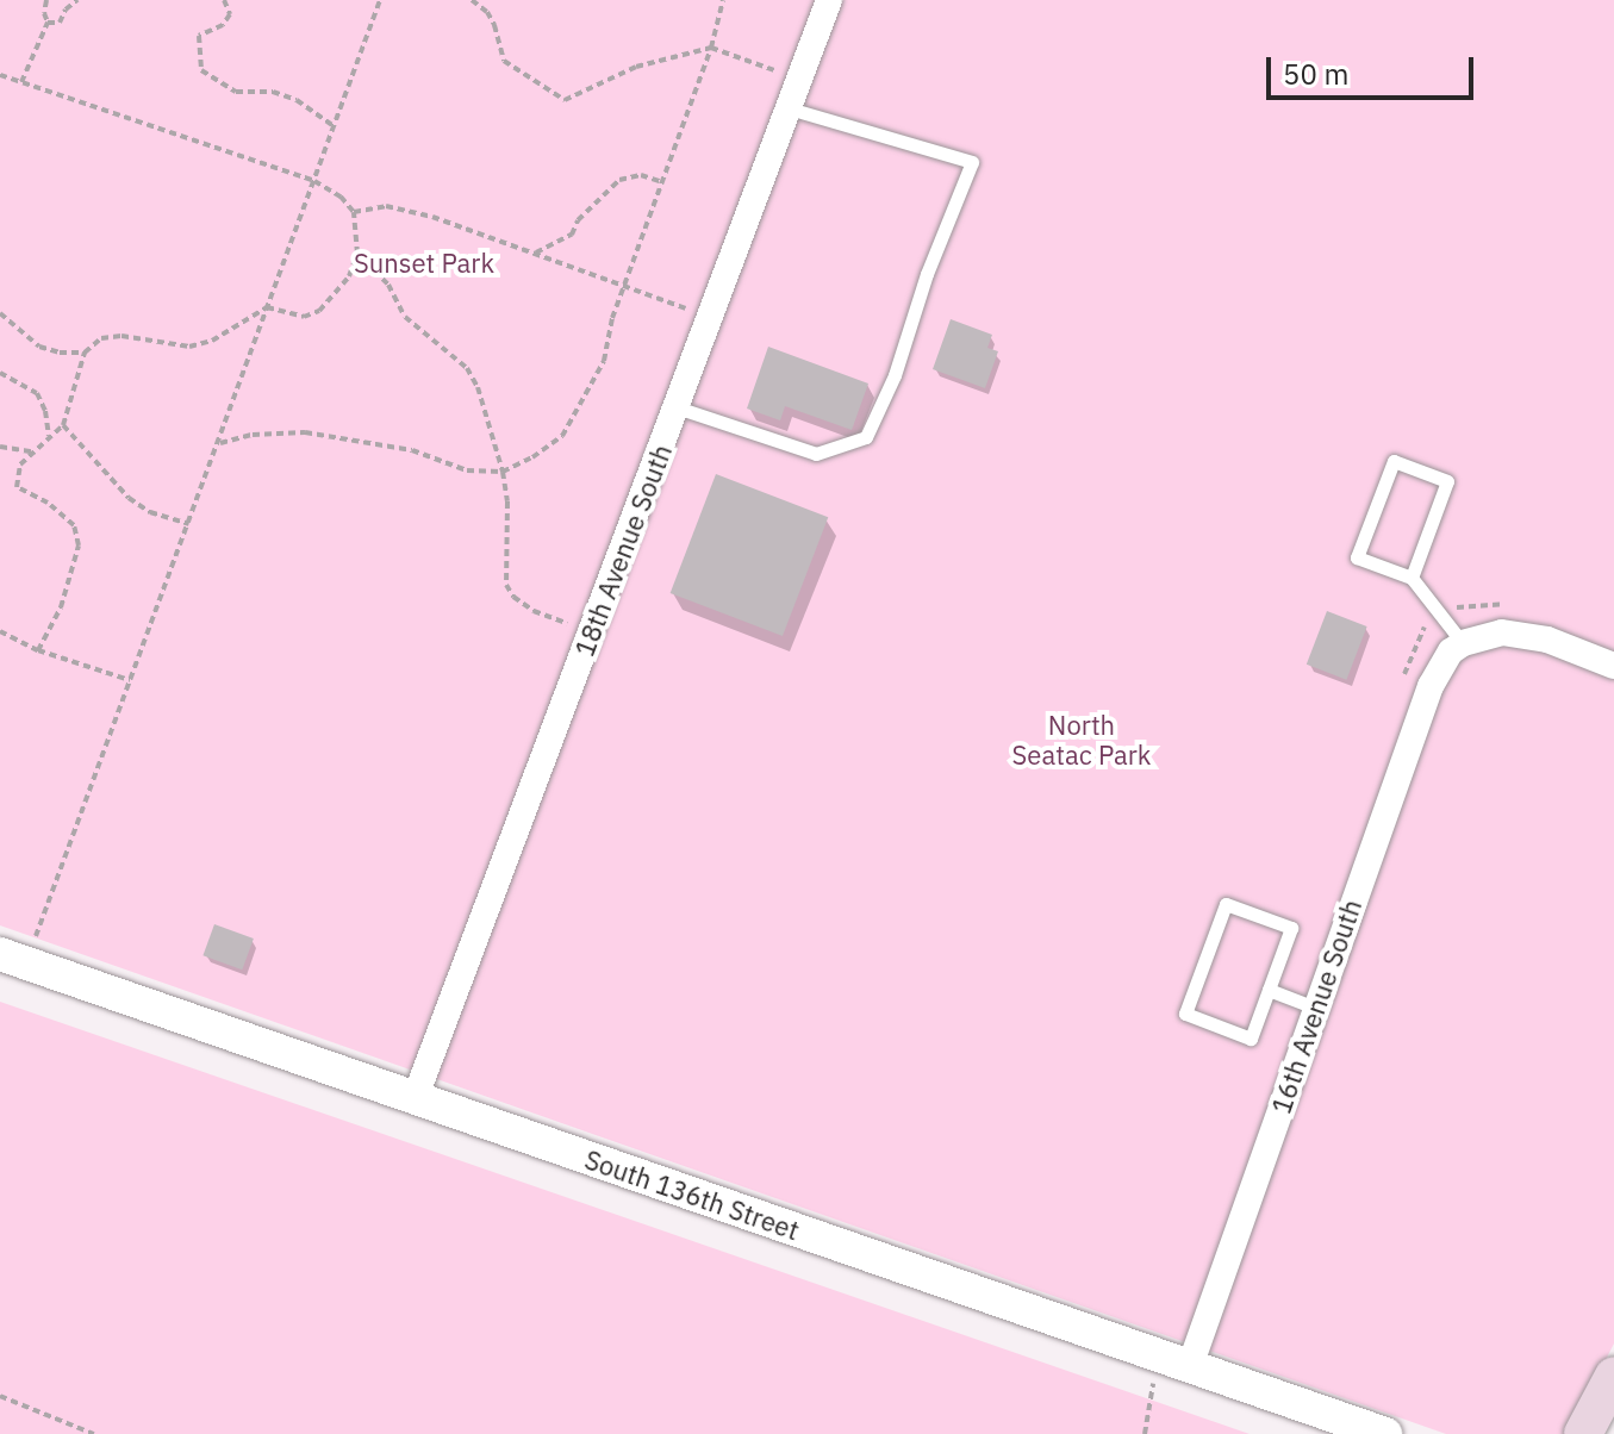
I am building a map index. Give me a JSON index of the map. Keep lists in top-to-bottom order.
{
  "streets": {
    "street": ["18th Avenue South", "16th Avenue South", "South 136th Street"]
  },
  "crossings": [
    ["18th Avenue South", "South 136th Street"],
    ["16th Avenue South", "South 136th Street"]
  ],
  "parks": ["Sunset Park", "North Seatac Park"],
  "scale_bar": "50 m"
}
